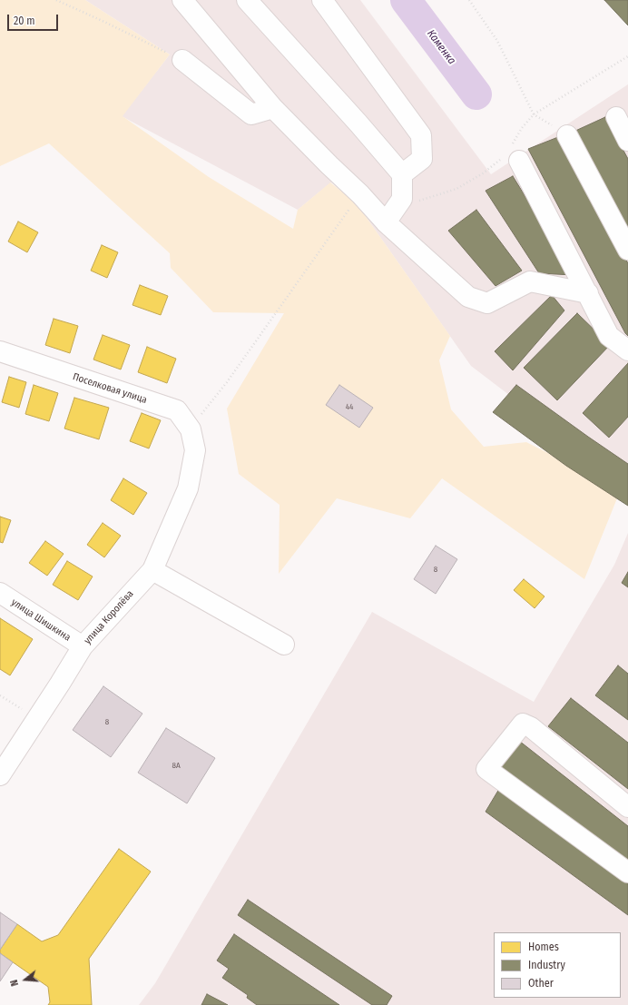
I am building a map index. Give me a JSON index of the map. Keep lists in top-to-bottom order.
{
  "streets": {
    "street": ["Поселковая улица", "улица Королёва", "улица Шишкина"]
  },
  "crossings": [
    ["Поселковая улица", "улица Королёва"],
    ["улица Королёва", "улица Шишкина"]
  ],
  "water": ["Каменка"],
  "house_numbers": [
    "44",
    "8",
    "8",
    "8А"
  ],
  "legend": ["Homes", "Industry", "Other"],
  "scale_bar": "20 m",
  "north": "left"
}
